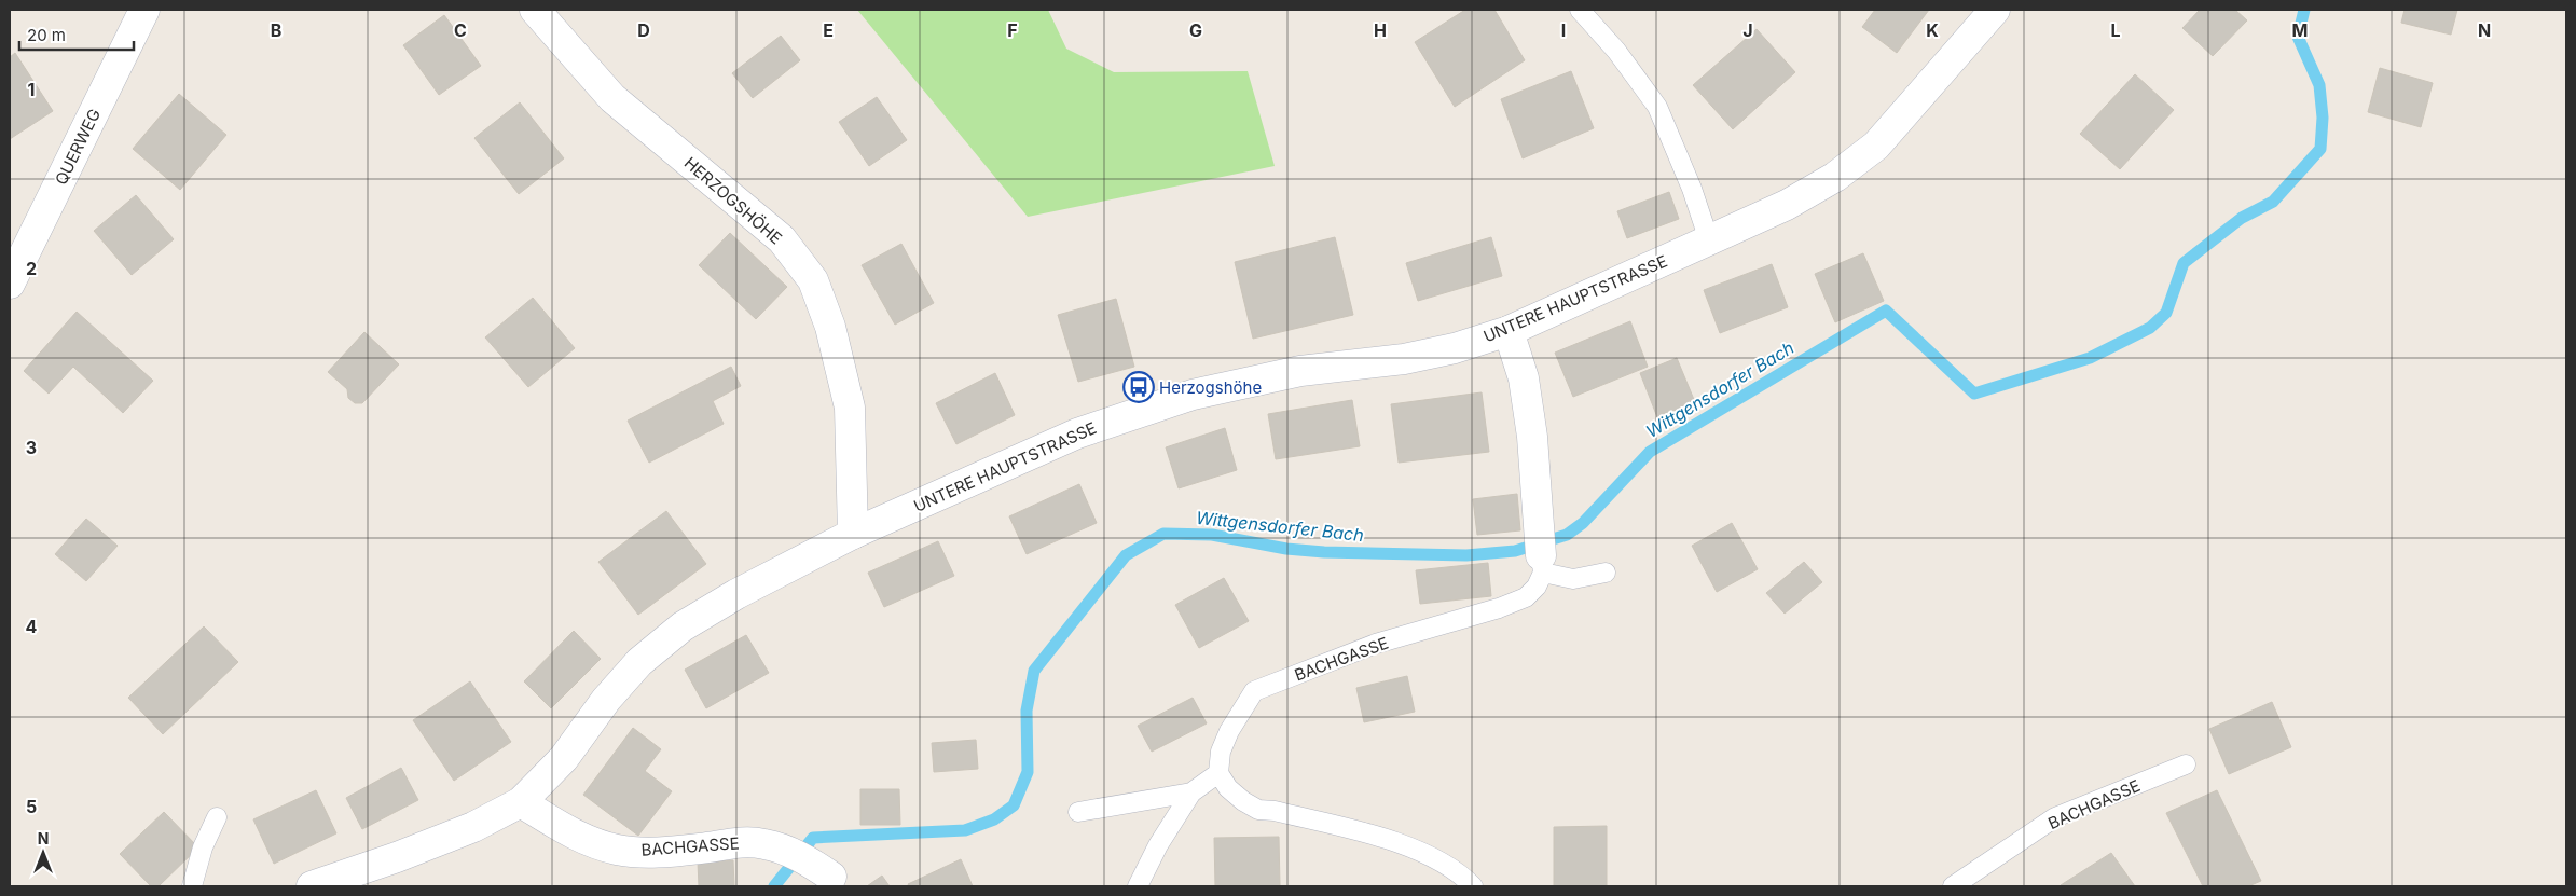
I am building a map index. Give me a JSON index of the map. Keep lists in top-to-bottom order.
{
  "streets": {
    "street": [
      "QUERWEG",
      "HERZOGSHÖHE",
      "UNTERE HAUPTSTRASSE",
      "BACHGASSE"
    ]
  },
  "crossings": [
    ["HERZOGSHÖHE", "UNTERE HAUPTSTRASSE"],
    ["UNTERE HAUPTSTRASSE", "BACHGASSE"]
  ],
  "water": ["Wittgensdorfer Bach"],
  "places": {
    "bus stop": ["Herzogshöhe"]
  },
  "scale_bar": "20 m",
  "north": "top",
  "grid": {
    "columns": [
      "B",
      "C",
      "D",
      "E",
      "F",
      "G",
      "H",
      "I",
      "J",
      "K",
      "L",
      "M",
      "N"
    ],
    "rows": [
      "1",
      "2",
      "3",
      "4",
      "5"
    ]
  }
}
